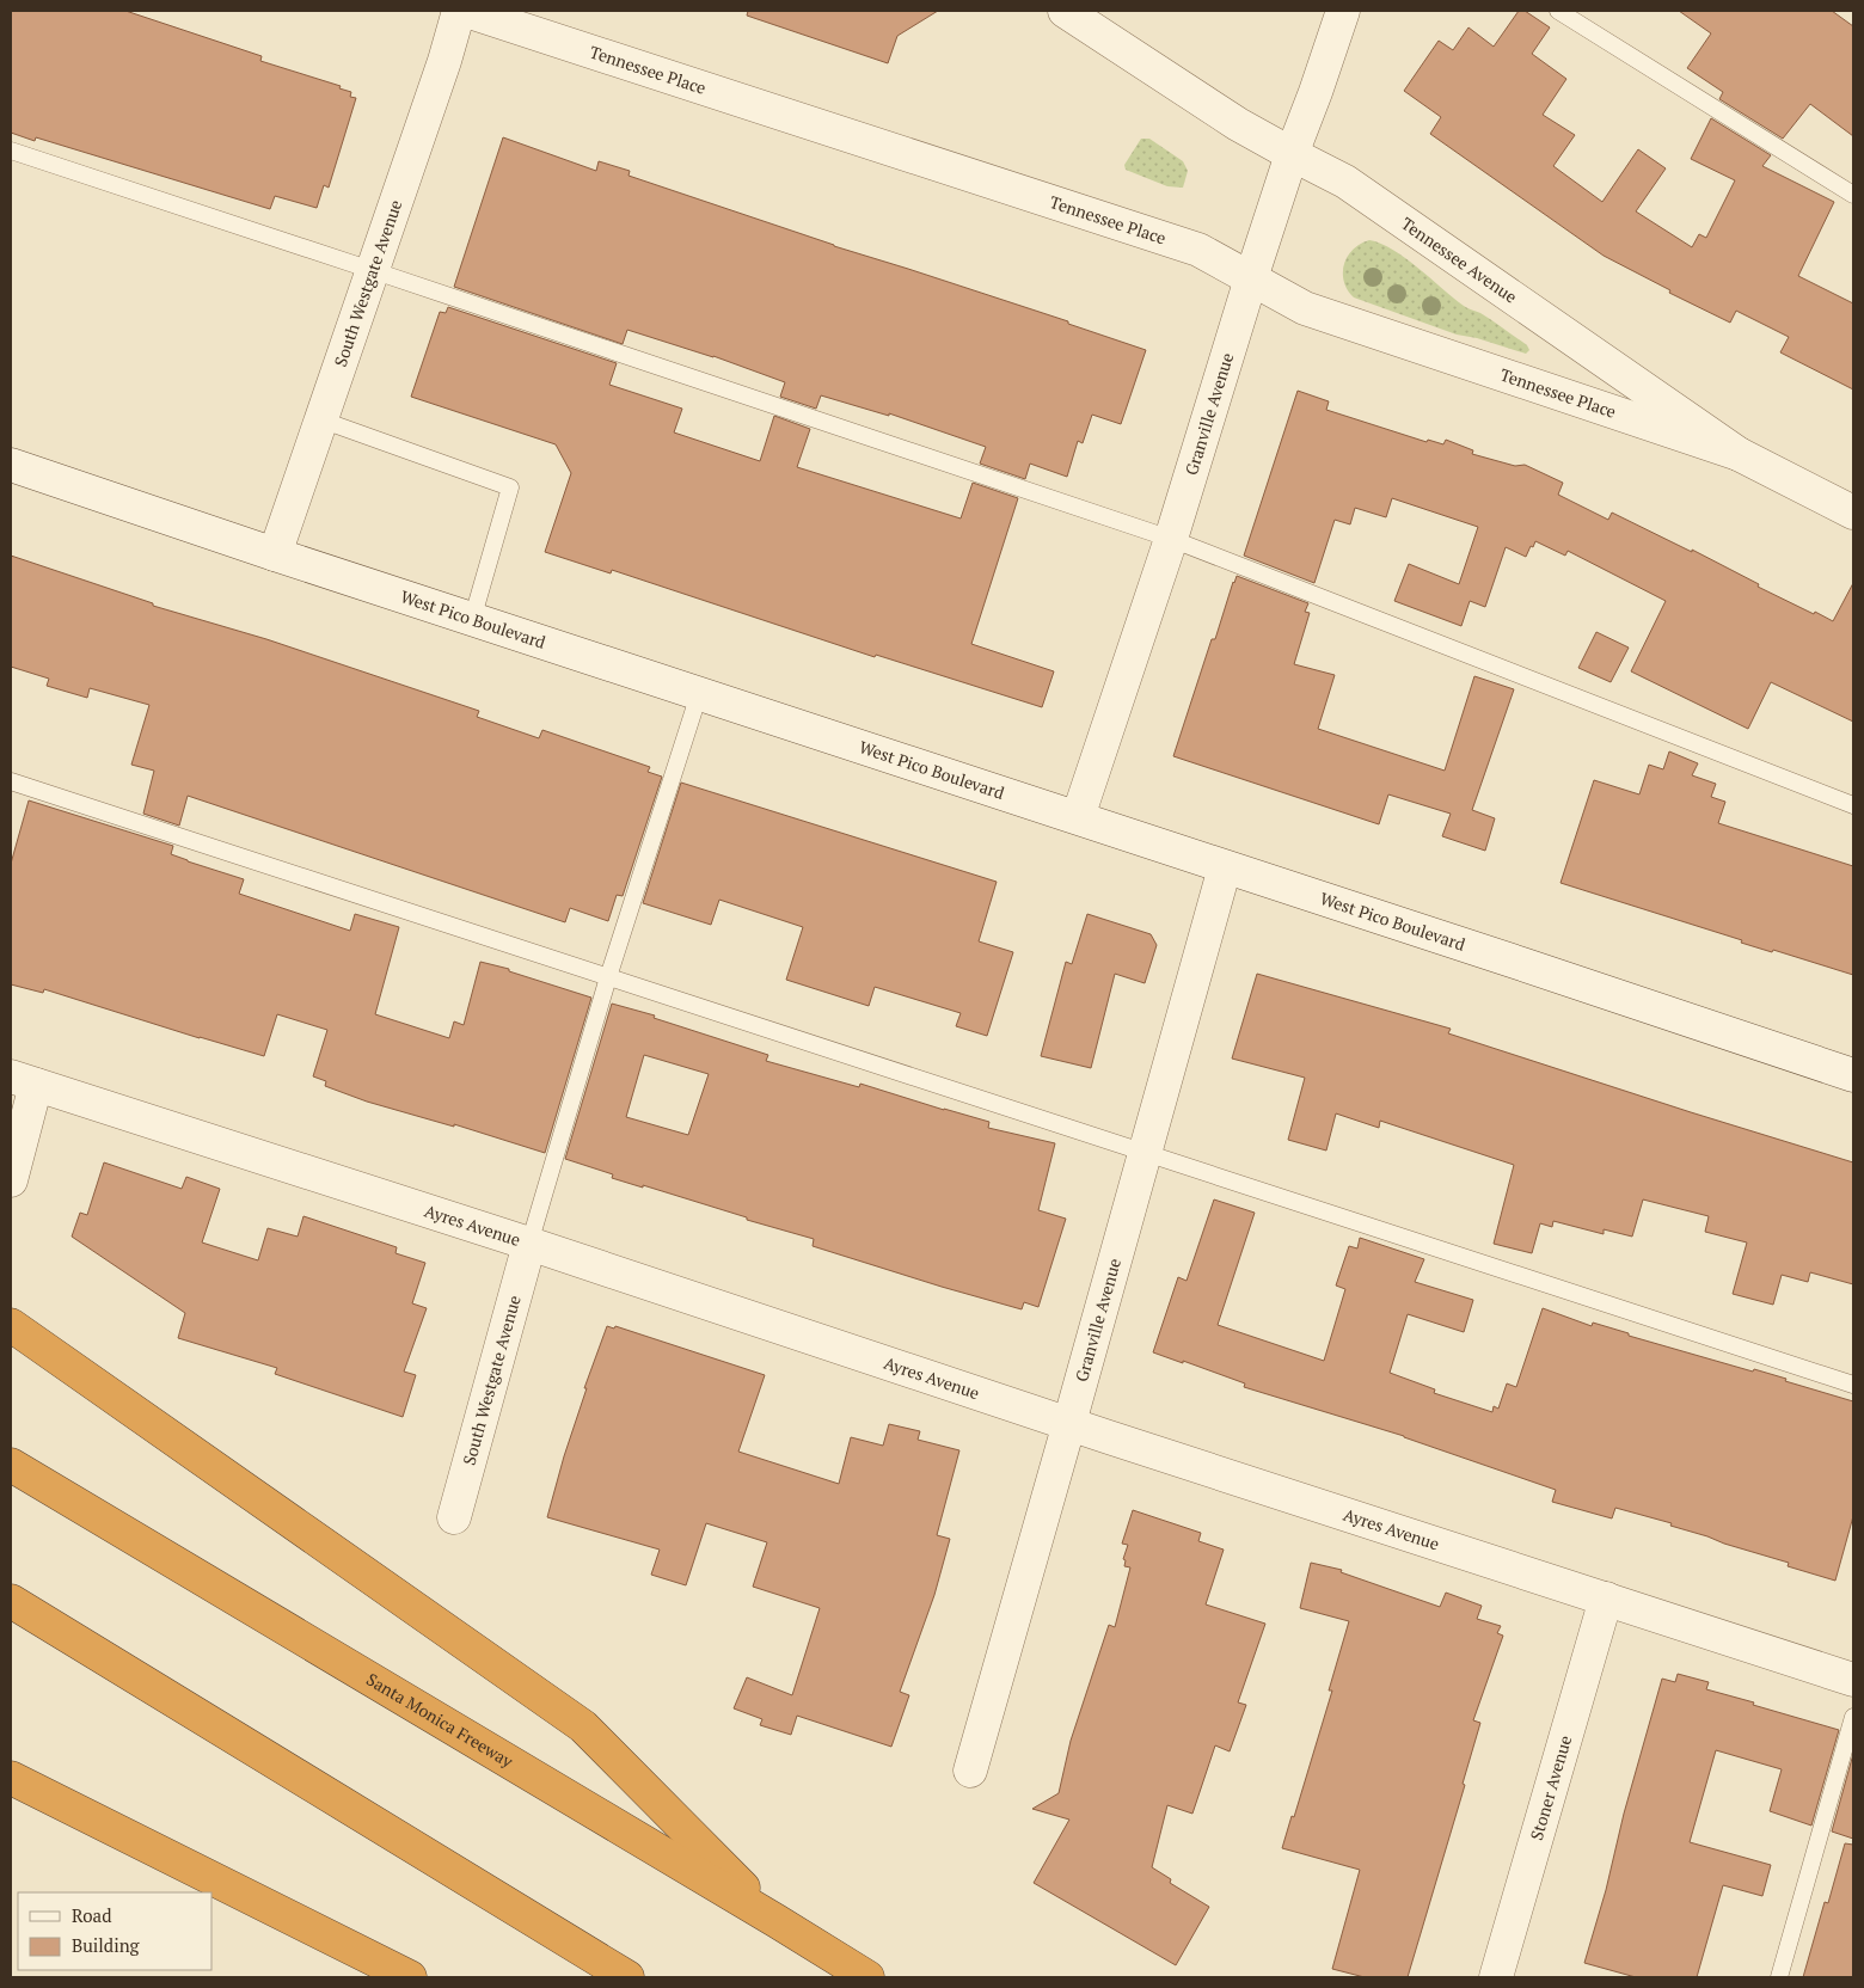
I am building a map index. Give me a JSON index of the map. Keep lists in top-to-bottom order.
{
  "streets": {
    "highway": ["Santa Monica Freeway"],
    "street": [
      "Tennessee Place",
      "Tennessee Avenue",
      "South Westgate Avenue",
      "Granville Avenue",
      "West Pico Boulevard",
      "Ayres Avenue",
      "Stoner Avenue"
    ]
  },
  "crossings": [
    ["Tennessee Place", "Tennessee Avenue"],
    ["Tennessee Place", "Granville Avenue"],
    ["Tennessee Avenue", "Granville Avenue"],
    ["South Westgate Avenue", "West Pico Boulevard"],
    ["South Westgate Avenue", "Ayres Avenue"],
    ["Granville Avenue", "West Pico Boulevard"],
    ["Granville Avenue", "Ayres Avenue"],
    ["Ayres Avenue", "Stoner Avenue"]
  ],
  "legend": ["Road", "Building"]
}
